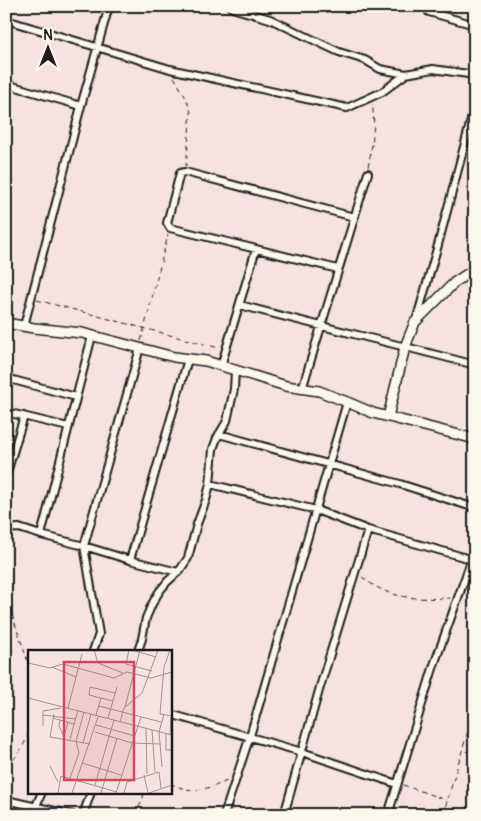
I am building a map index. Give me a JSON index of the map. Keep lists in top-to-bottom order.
{
  "north": "top"
}
